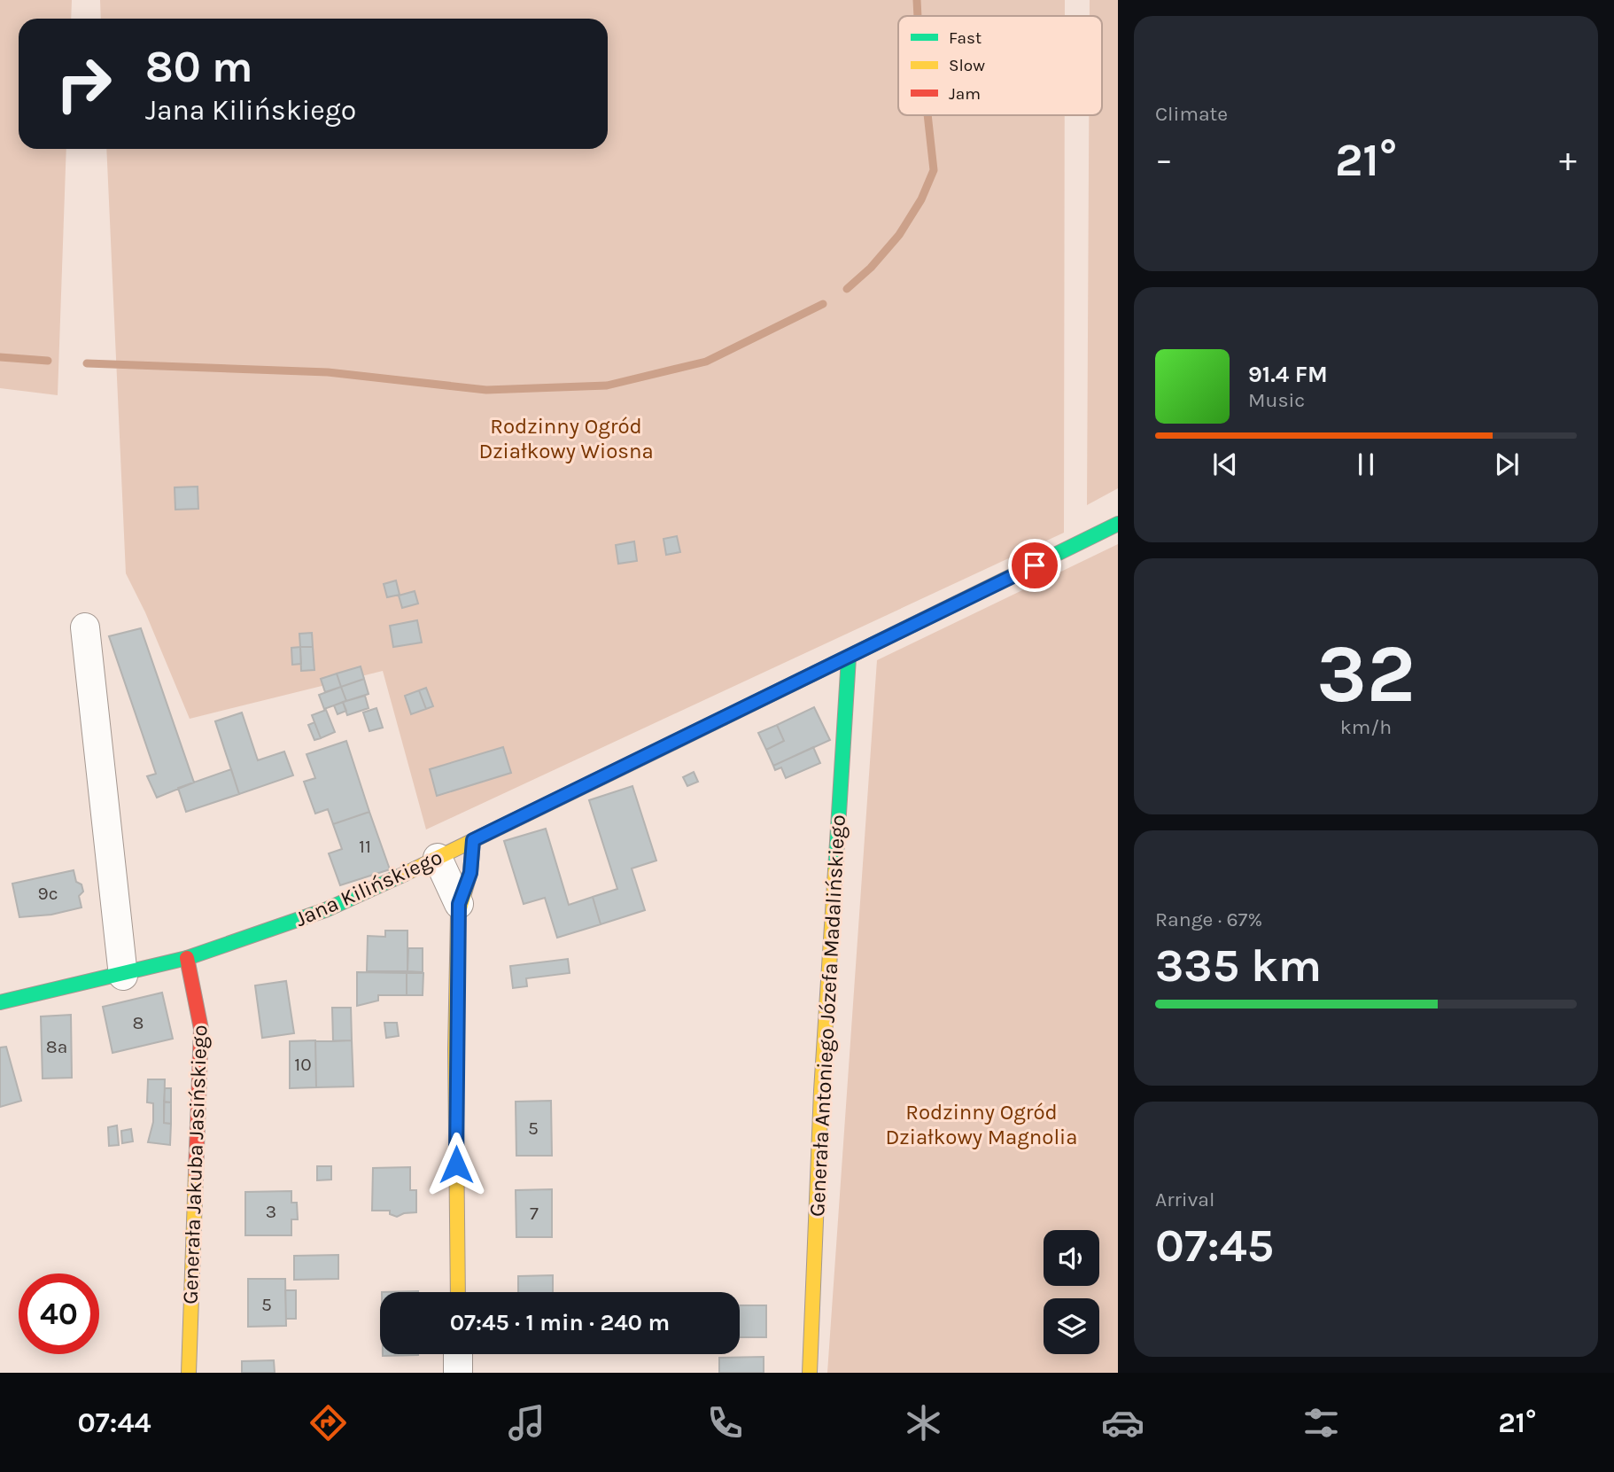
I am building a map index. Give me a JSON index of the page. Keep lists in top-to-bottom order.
{
  "streets": {
    "street": ["Jana Kilińskiego", "Generała Antoniego Józefa Madalińskiego", "Generała Jakuba Jasińskiego"]
  },
  "crossings": [
    ["Jana Kilińskiego", "Generała Antoniego Józefa Madalińskiego"],
    ["Jana Kilińskiego", "Generała Jakuba Jasińskiego"]
  ],
  "parks": ["Rodzinny Ogród Działkowy Wiosna", "Rodzinny Ogród Działkowy Magnolia"],
  "house_numbers": [
    "11",
    "9c",
    "8",
    "8a",
    "10",
    "5",
    "3",
    "7",
    "5"
  ],
  "legend": ["Fast", "Slow", "Jam"],
  "page": {
    "tile": [
      "Climate",
      ["32", "km/h"],
      ["Range · 67%", "335 km"],
      ["Arrival", "07:45"]
    ],
    "turn": ["80 m", "Jana Kilińskiego"],
    "heat": ["−", "21°", "+"],
    "song": ["91.4 FM", "Music"],
    "limit": "40",
    "trip": "07:45 · 1 min · 240 m",
    "tabs": ["07:44", "21°"]
  }
}
